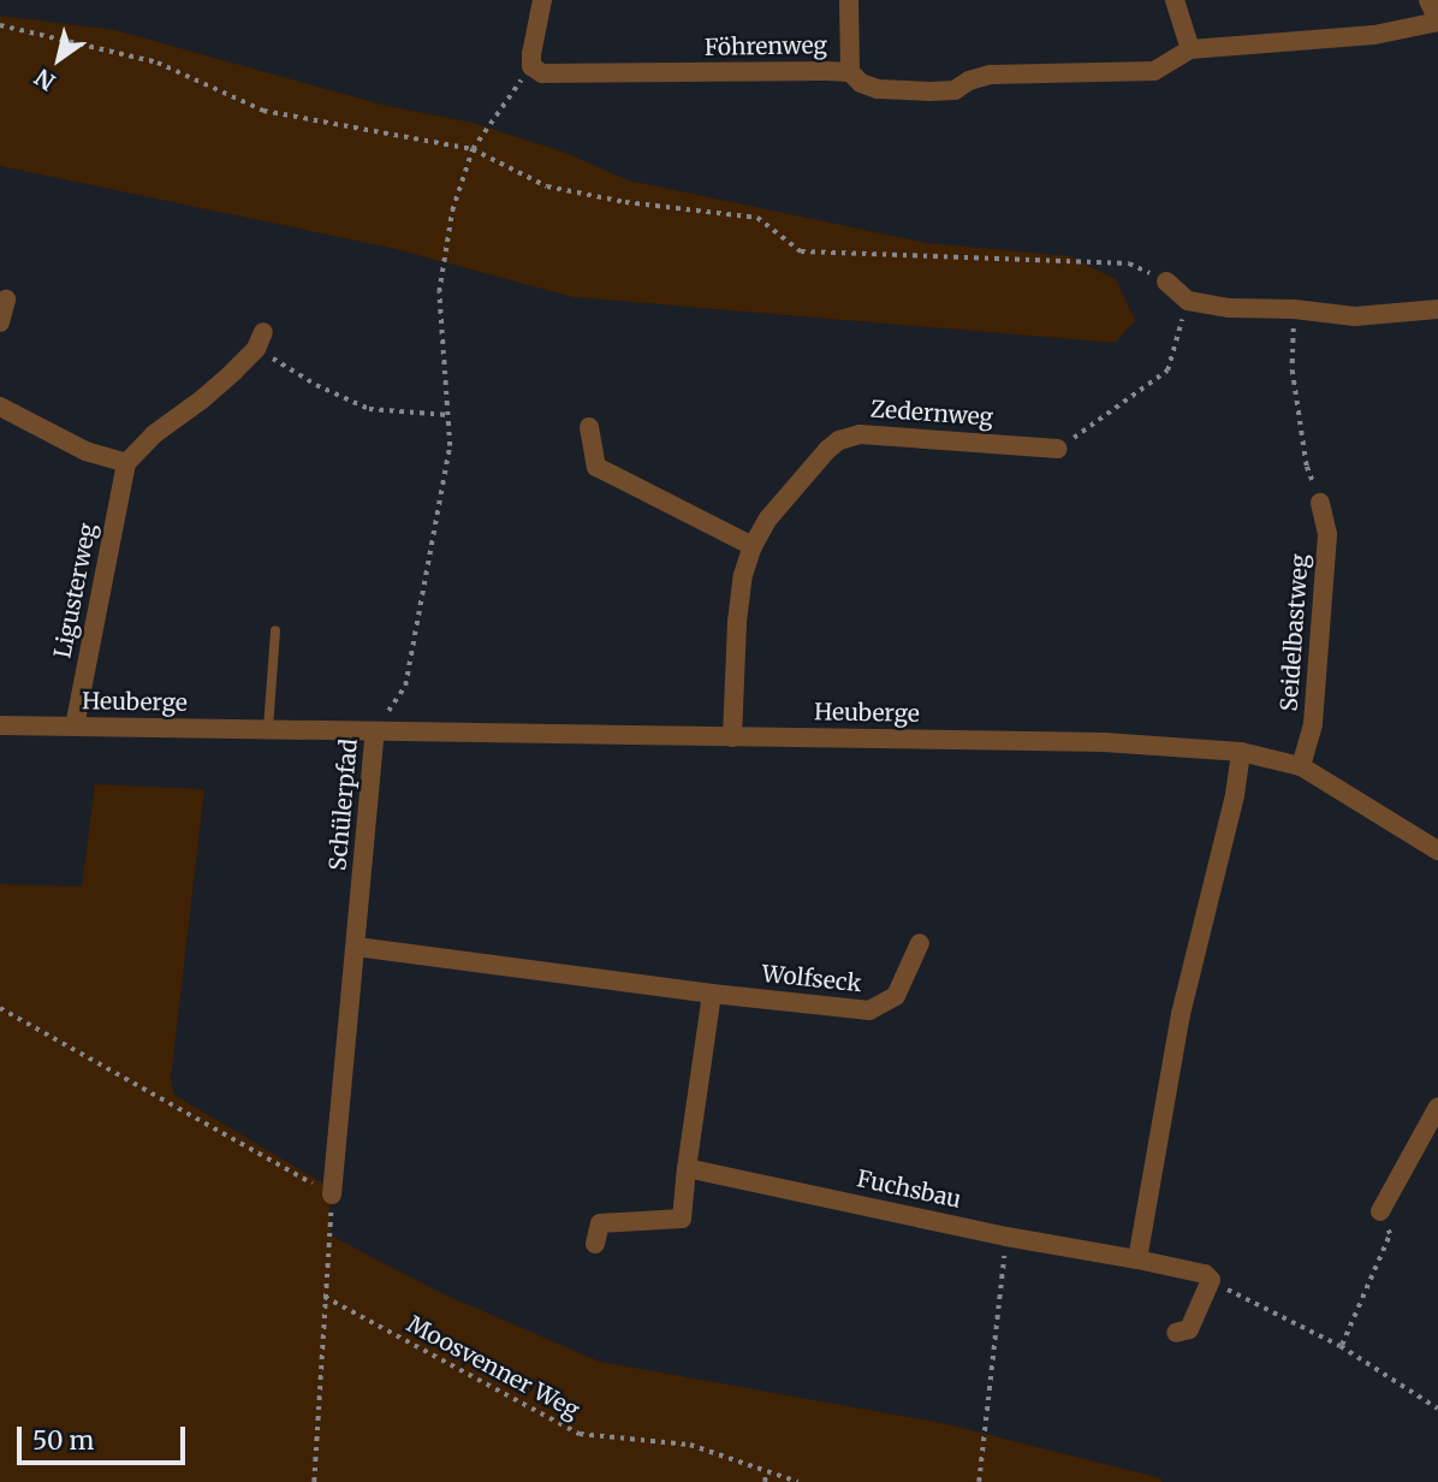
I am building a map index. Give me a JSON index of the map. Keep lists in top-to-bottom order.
{
  "streets": {
    "street": [
      "Föhrenweg",
      "Zedernweg",
      "Ligusterweg",
      "Seidelbastweg",
      "Heuberge",
      "Schülerpfad",
      "Wolfseck",
      "Fuchsbau"
    ],
    "path": ["Moosvenner Weg"]
  },
  "crossings": [
    ["Föhrenweg", "Schülerpfad"],
    ["Zedernweg", "Heuberge"],
    ["Ligusterweg", "Heuberge"],
    ["Seidelbastweg", "Heuberge"],
    ["Heuberge", "Schülerpfad"]
  ],
  "scale_bar": "50 m",
  "north": "bottom left"
}
